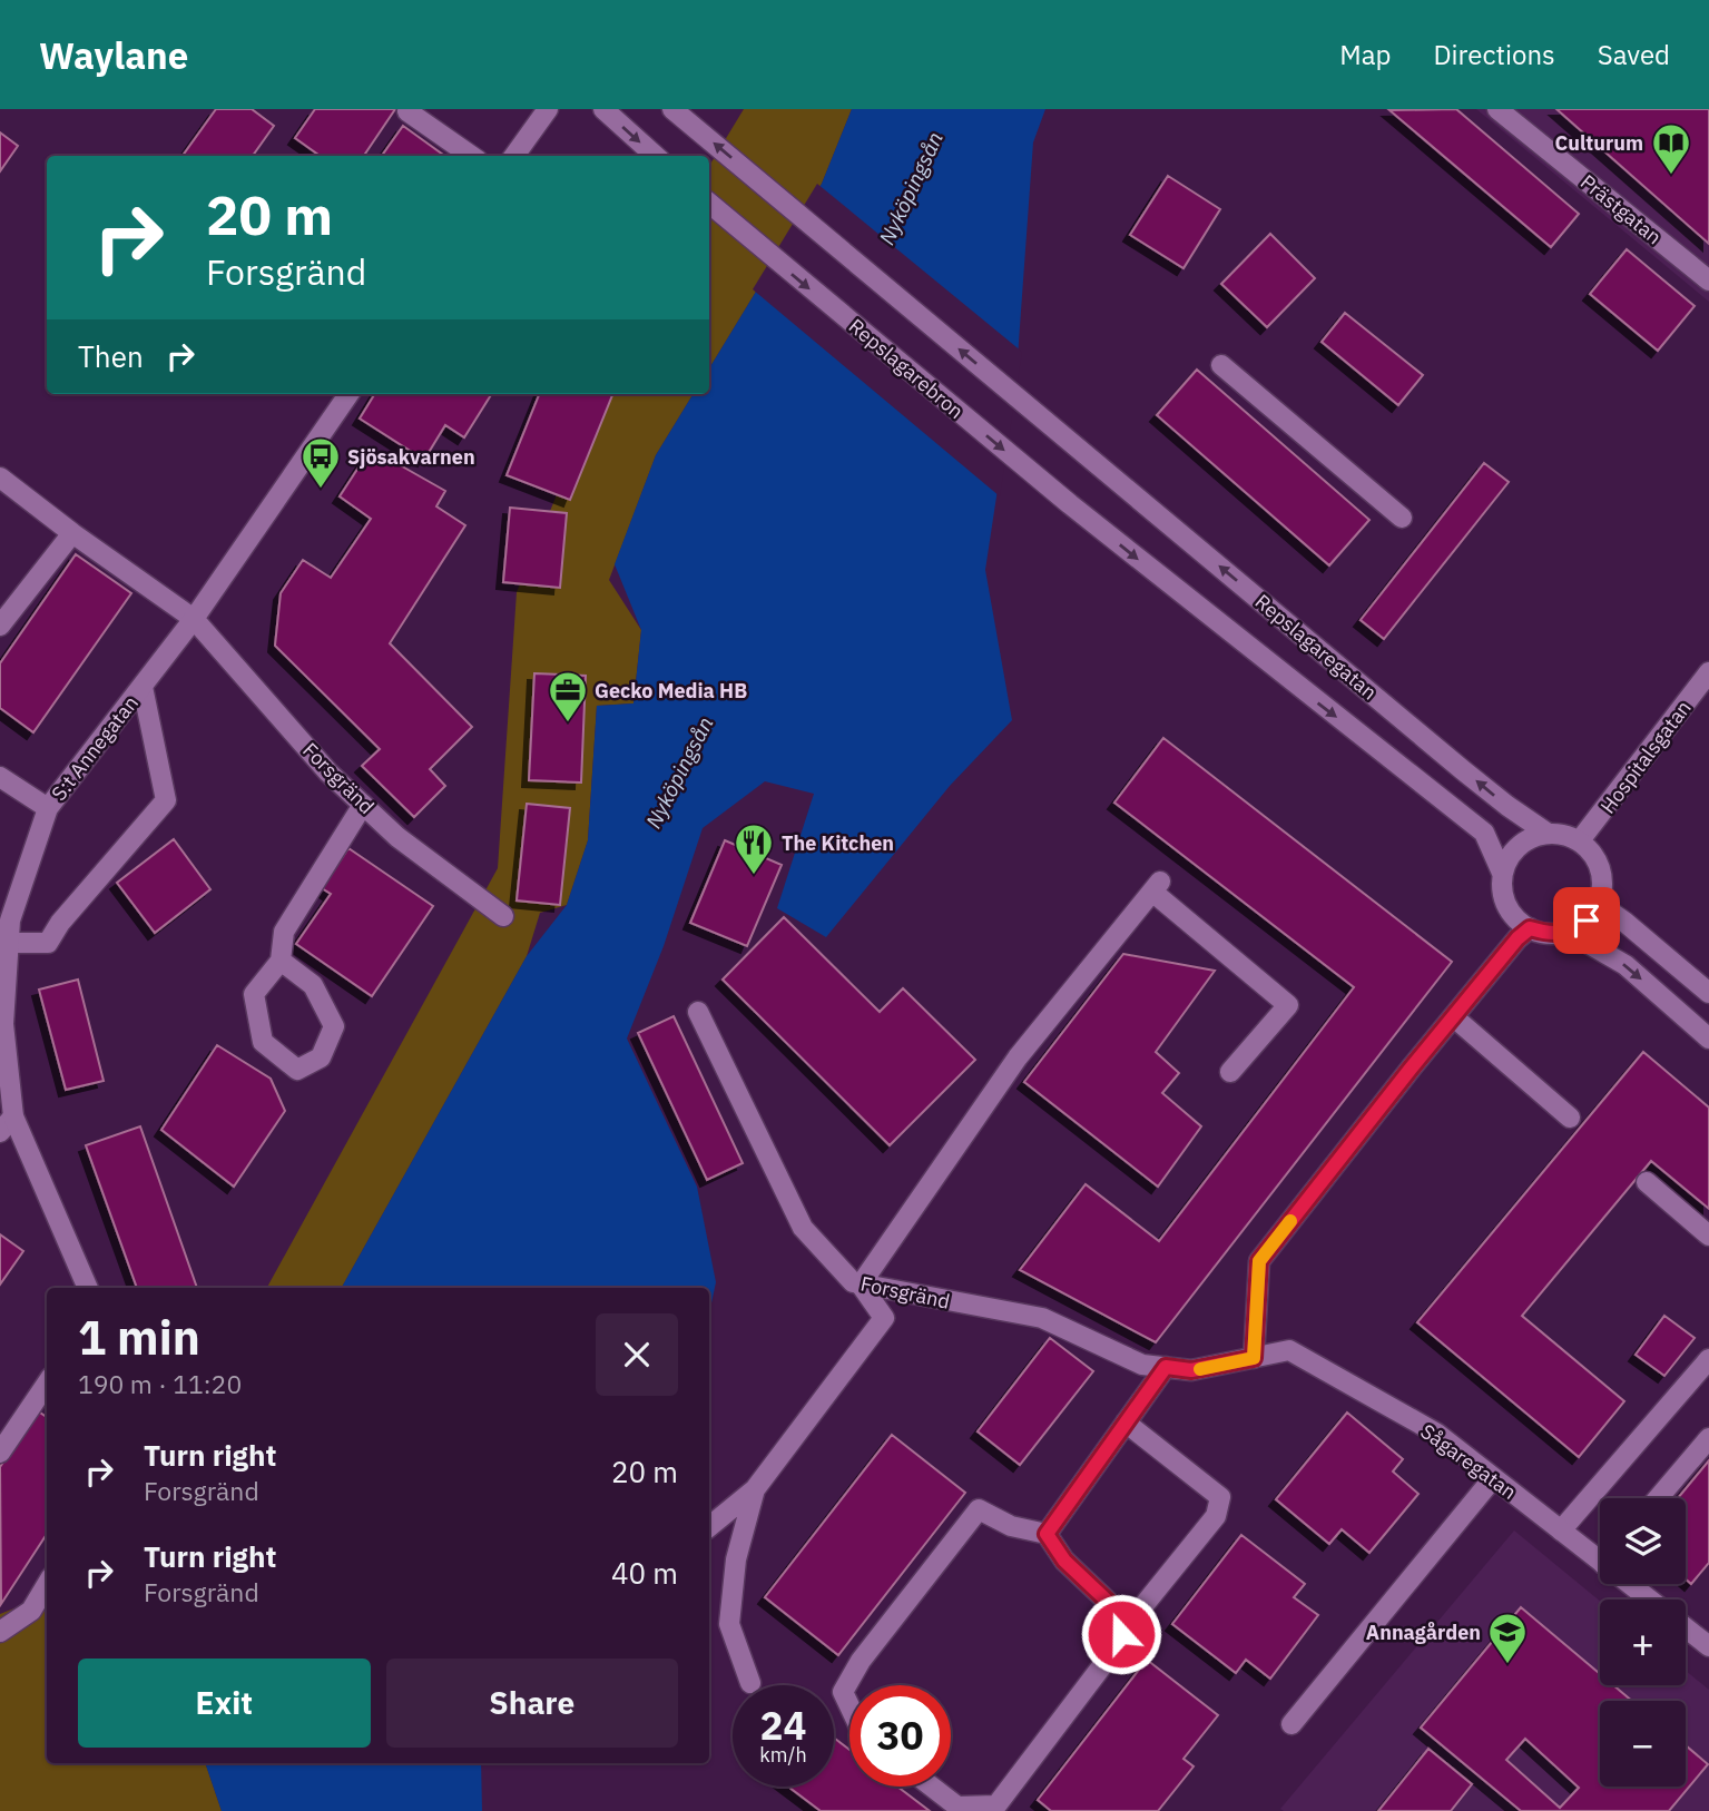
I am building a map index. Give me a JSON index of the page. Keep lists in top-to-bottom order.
{
  "streets": {
    "street": [
      "Prästgatan",
      "Repslagarebron",
      "Repslagaregatan",
      "S:t Annegatan",
      "Hospitalsgatan",
      "Forsgränd",
      "Sågaregatan"
    ]
  },
  "crossings": [
    ["Repslagarebron", "Repslagaregatan"],
    ["Repslagaregatan", "Hospitalsgatan"],
    ["S:t Annegatan", "Forsgränd"],
    ["Forsgränd", "Sågaregatan"]
  ],
  "one_way": ["Repslagarebron"],
  "water": ["Nyköpingsån"],
  "places": {
    "library": ["Culturum"],
    "bus stop": ["Sjösakvarnen"],
    "office": ["Gecko Media HB"],
    "restaurant": ["The Kitchen"],
    "school or university": ["Annagården"]
  },
  "page": {
    "header": "Waylane",
    "nav": ["Map", "Directions", "Saved"],
    "turn": ["20 m", "Forsgränd"],
    "then": "Then",
    "heading": ["1 min", "190 m · 11:20"],
    "list": [
      {
        "name": "Turn right",
        "note": "Forsgränd",
        "value": "20 m"
      },
      {
        "name": "Turn right",
        "note": "Forsgränd",
        "value": "40 m"
      }
    ],
    "map_buttons": ["+", "−"],
    "buttons": ["Exit", "Share"],
    "speed": "24 km/h",
    "limit": "30"
  }
}
